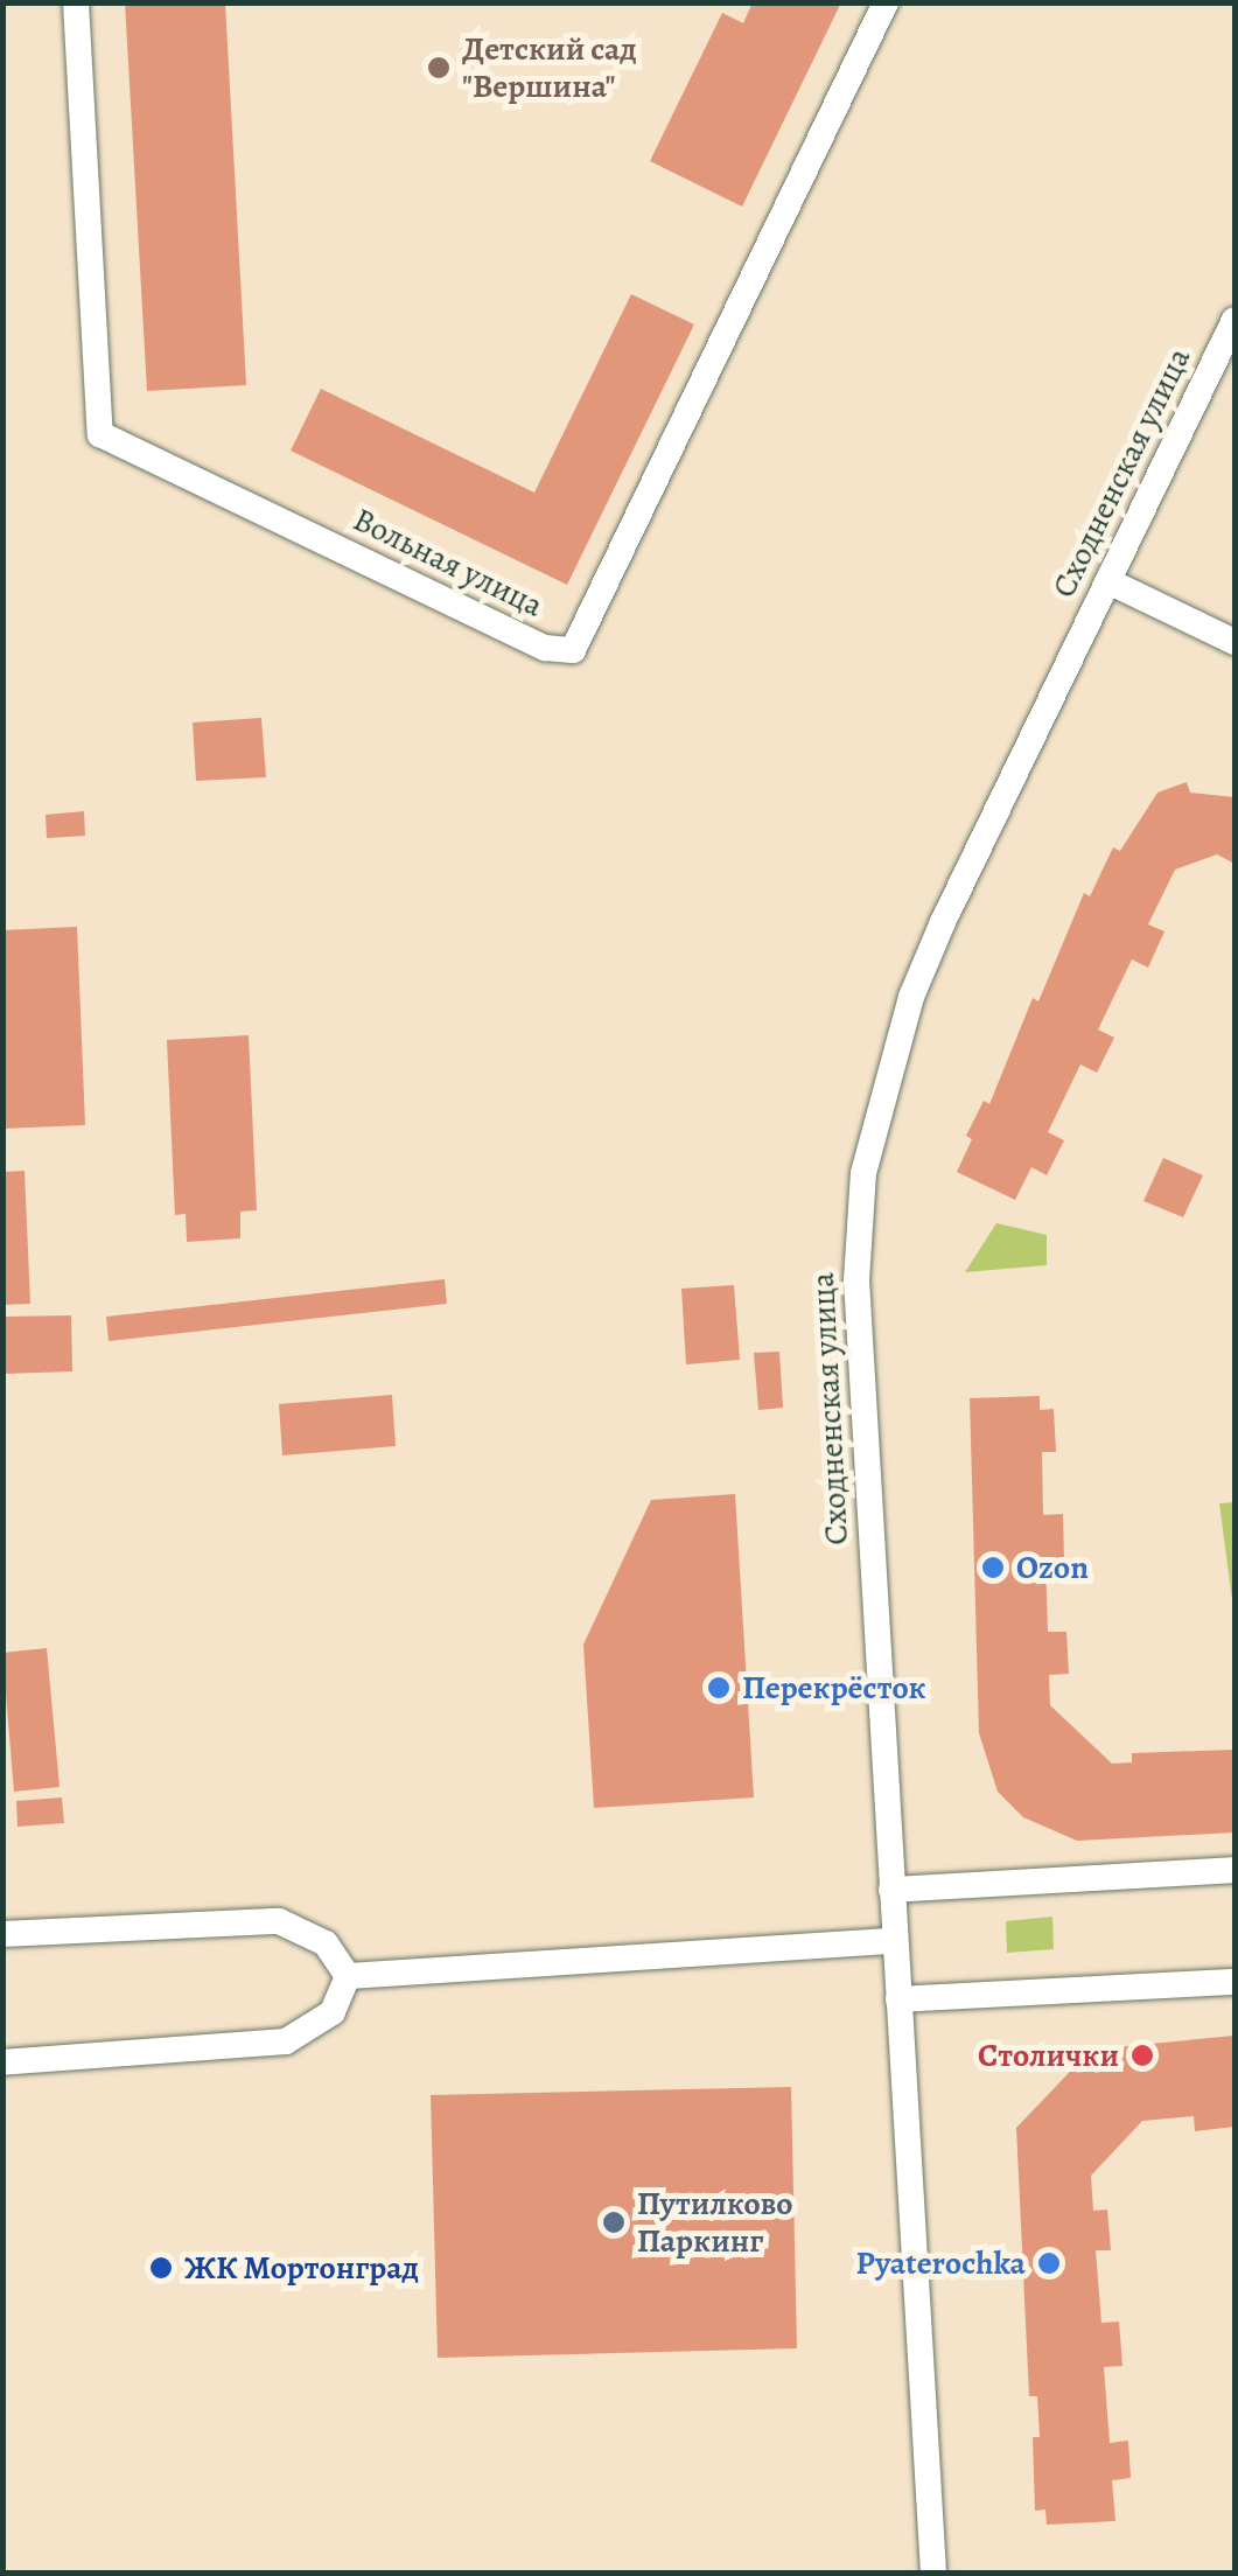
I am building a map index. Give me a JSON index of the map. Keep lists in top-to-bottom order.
{
  "streets": {
    "street": ["Сходненская улица", "Вольная улица"]
  },
  "places": [
    "Детский сад \"Вершина\"",
    "Ozon",
    "Перекрёсток",
    "Столички",
    "Путилково Паркинг",
    "Pyaterochka",
    "ЖК Мортонград"
  ]
}
